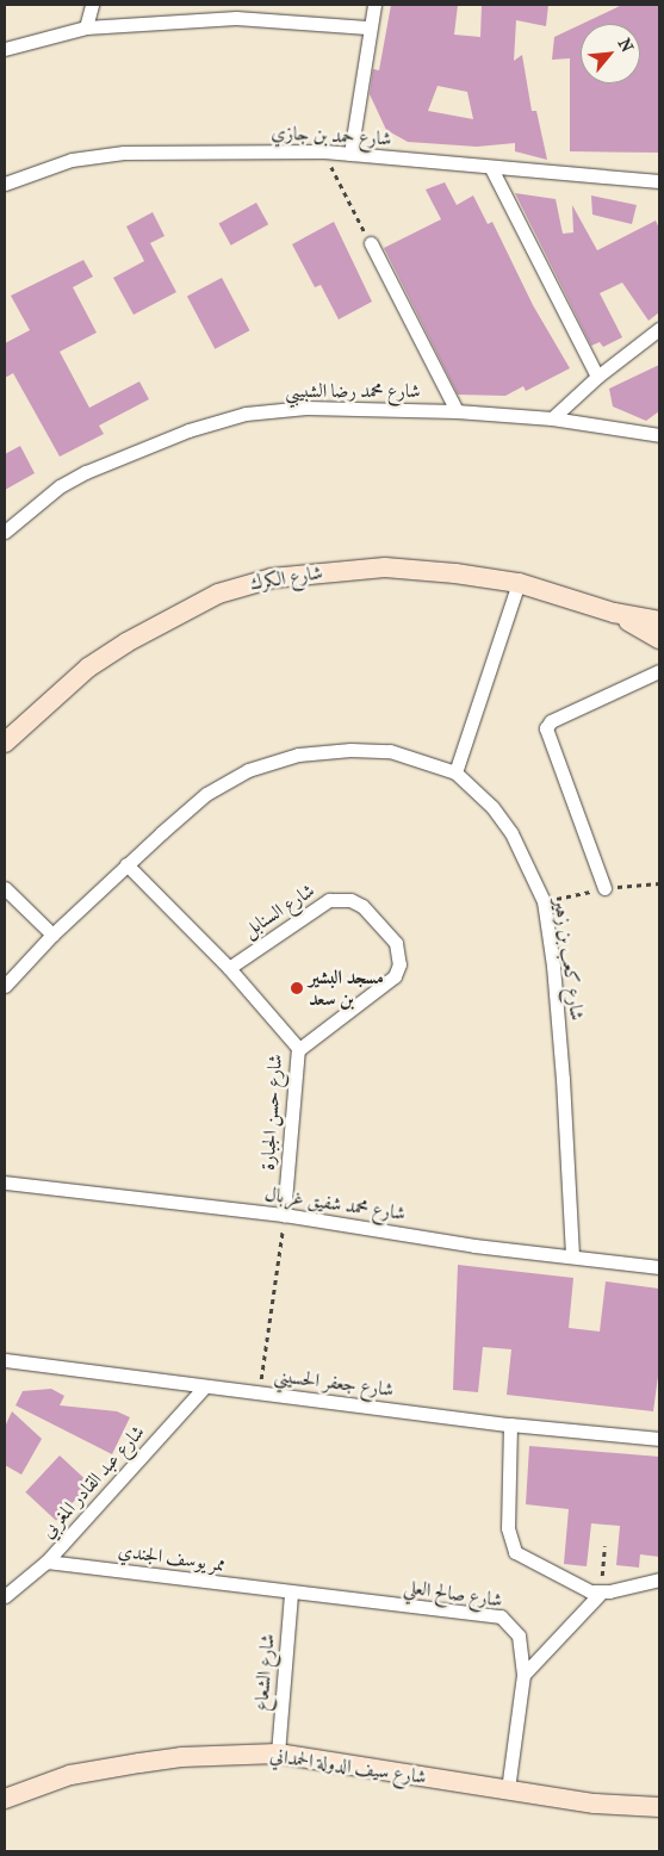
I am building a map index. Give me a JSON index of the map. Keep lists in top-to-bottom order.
{
  "streets": {
    "street": [
      "شارع حمد بن جازي",
      "شارع محمد رضا الشبيبي",
      "شارع الكرك",
      "شارع السنابل",
      "شارع كعب بن زهير",
      "شارع حسن الجبارة",
      "شارع محمد شفيق غربال",
      "شارع جعفر الحسيني",
      "شارع عبد القادر المغربي",
      "ممر يوسف الجندي",
      "شارع صالح العلي",
      "شارع الشعاع",
      "شارع سيف الدولة الحمداني"
    ]
  },
  "crossings": [
    ["شارع السنابل", "شارع حسن الجبارة"],
    ["شارع كعب بن زهير", "شارع حسن الجبارة"],
    ["شارع كعب بن زهير", "شارع محمد شفيق غربال"],
    ["شارع حسن الجبارة", "شارع محمد شفيق غربال"],
    ["شارع جعفر الحسيني", "شارع عبد القادر المغربي"],
    ["شارع عبد القادر المغربي", "ممر يوسف الجندي"],
    ["ممر يوسف الجندي", "شارع صالح العلي"],
    ["ممر يوسف الجندي", "شارع الشعاع"],
    ["شارع صالح العلي", "شارع الشعاع"],
    ["شارع صالح العلي", "شارع سيف الدولة الحمداني"],
    ["شارع الشعاع", "شارع سيف الدولة الحمداني"]
  ],
  "places": ["مسجد البشير بن سعد"],
  "north": "top right"
}
